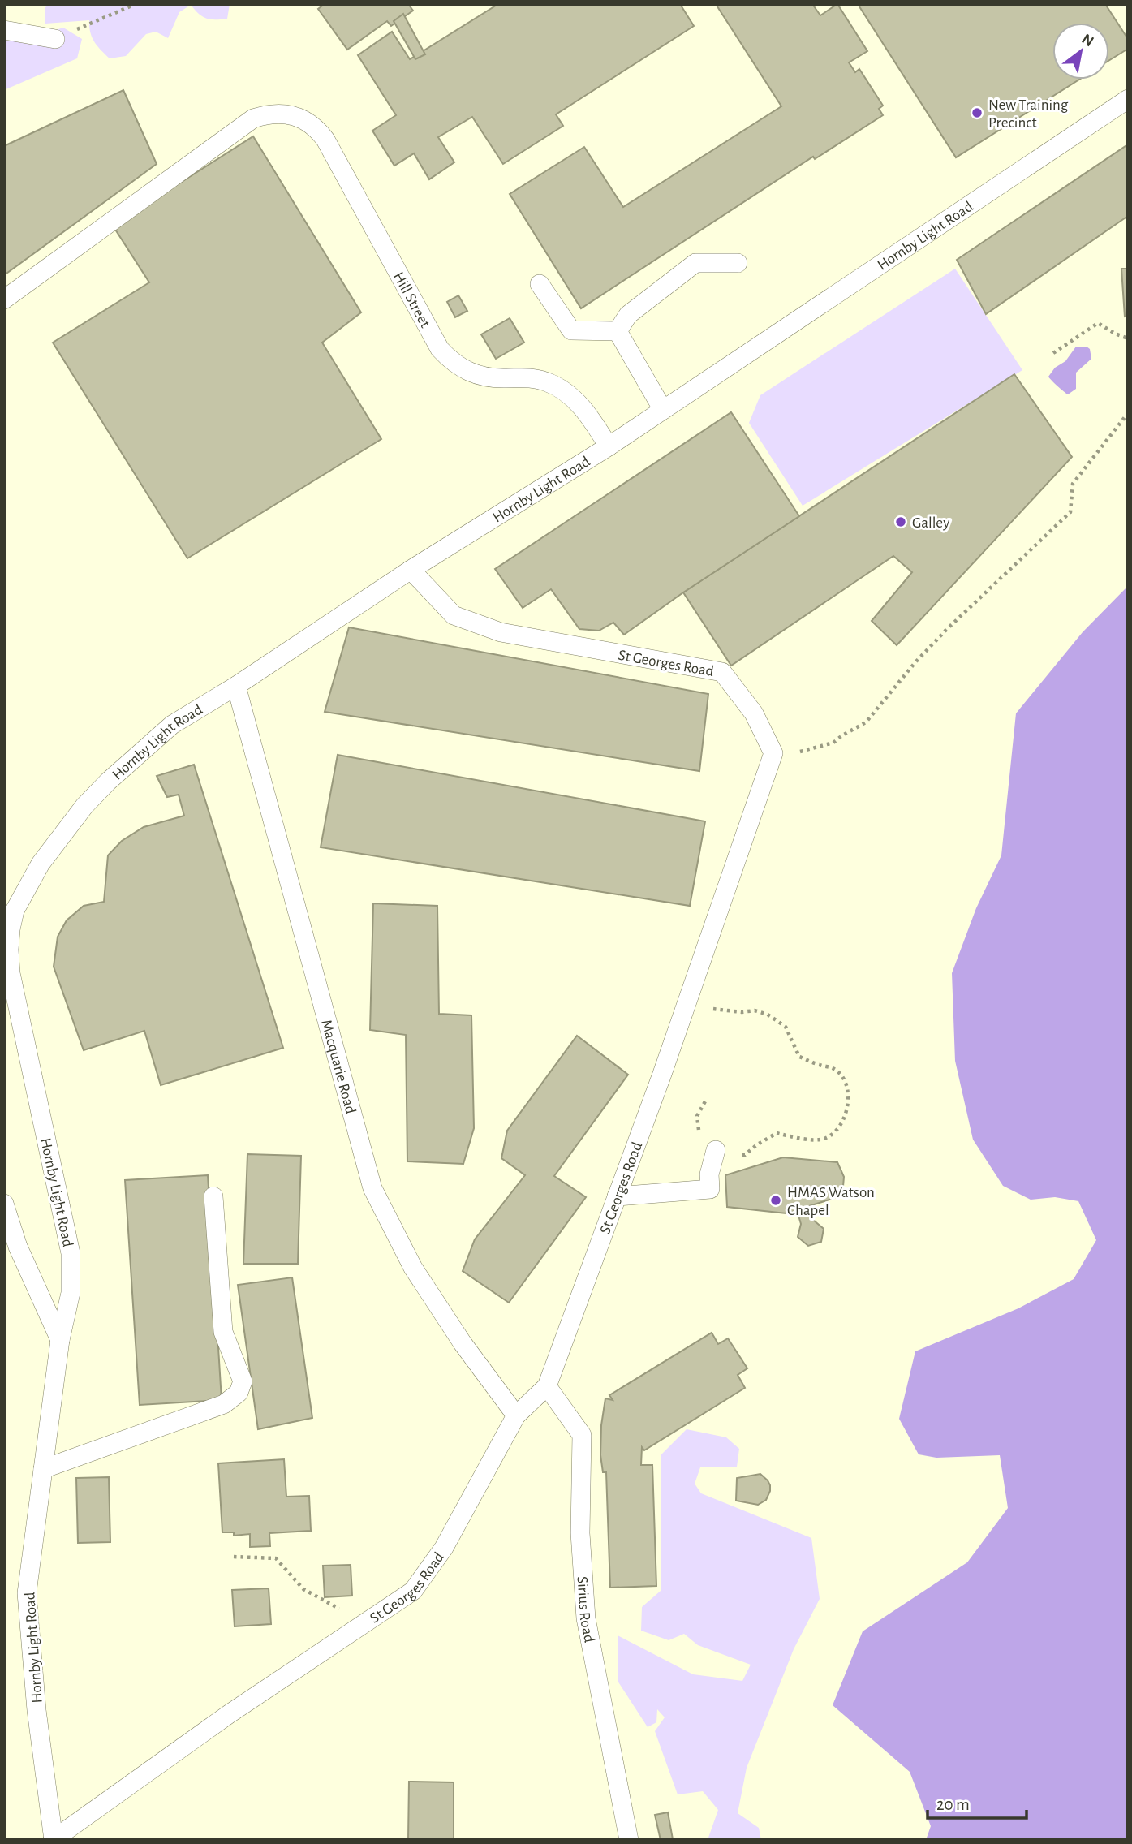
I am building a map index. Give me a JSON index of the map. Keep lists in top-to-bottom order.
{
  "streets": {
    "lane": [
      "Hornby Light Road",
      "Hill Street",
      "St Georges Road",
      "Macquarie Road",
      "Sirius Road"
    ]
  },
  "crossings": [
    ["Hornby Light Road", "Hill Street"],
    ["Hornby Light Road", "St Georges Road"],
    ["Hornby Light Road", "Macquarie Road"],
    ["St Georges Road", "Macquarie Road"],
    ["St Georges Road", "Sirius Road"]
  ],
  "places": ["New Training Precinct", "Galley", "HMAS Watson Chapel"],
  "scale_bar": "20 m",
  "north": "top right"
}
